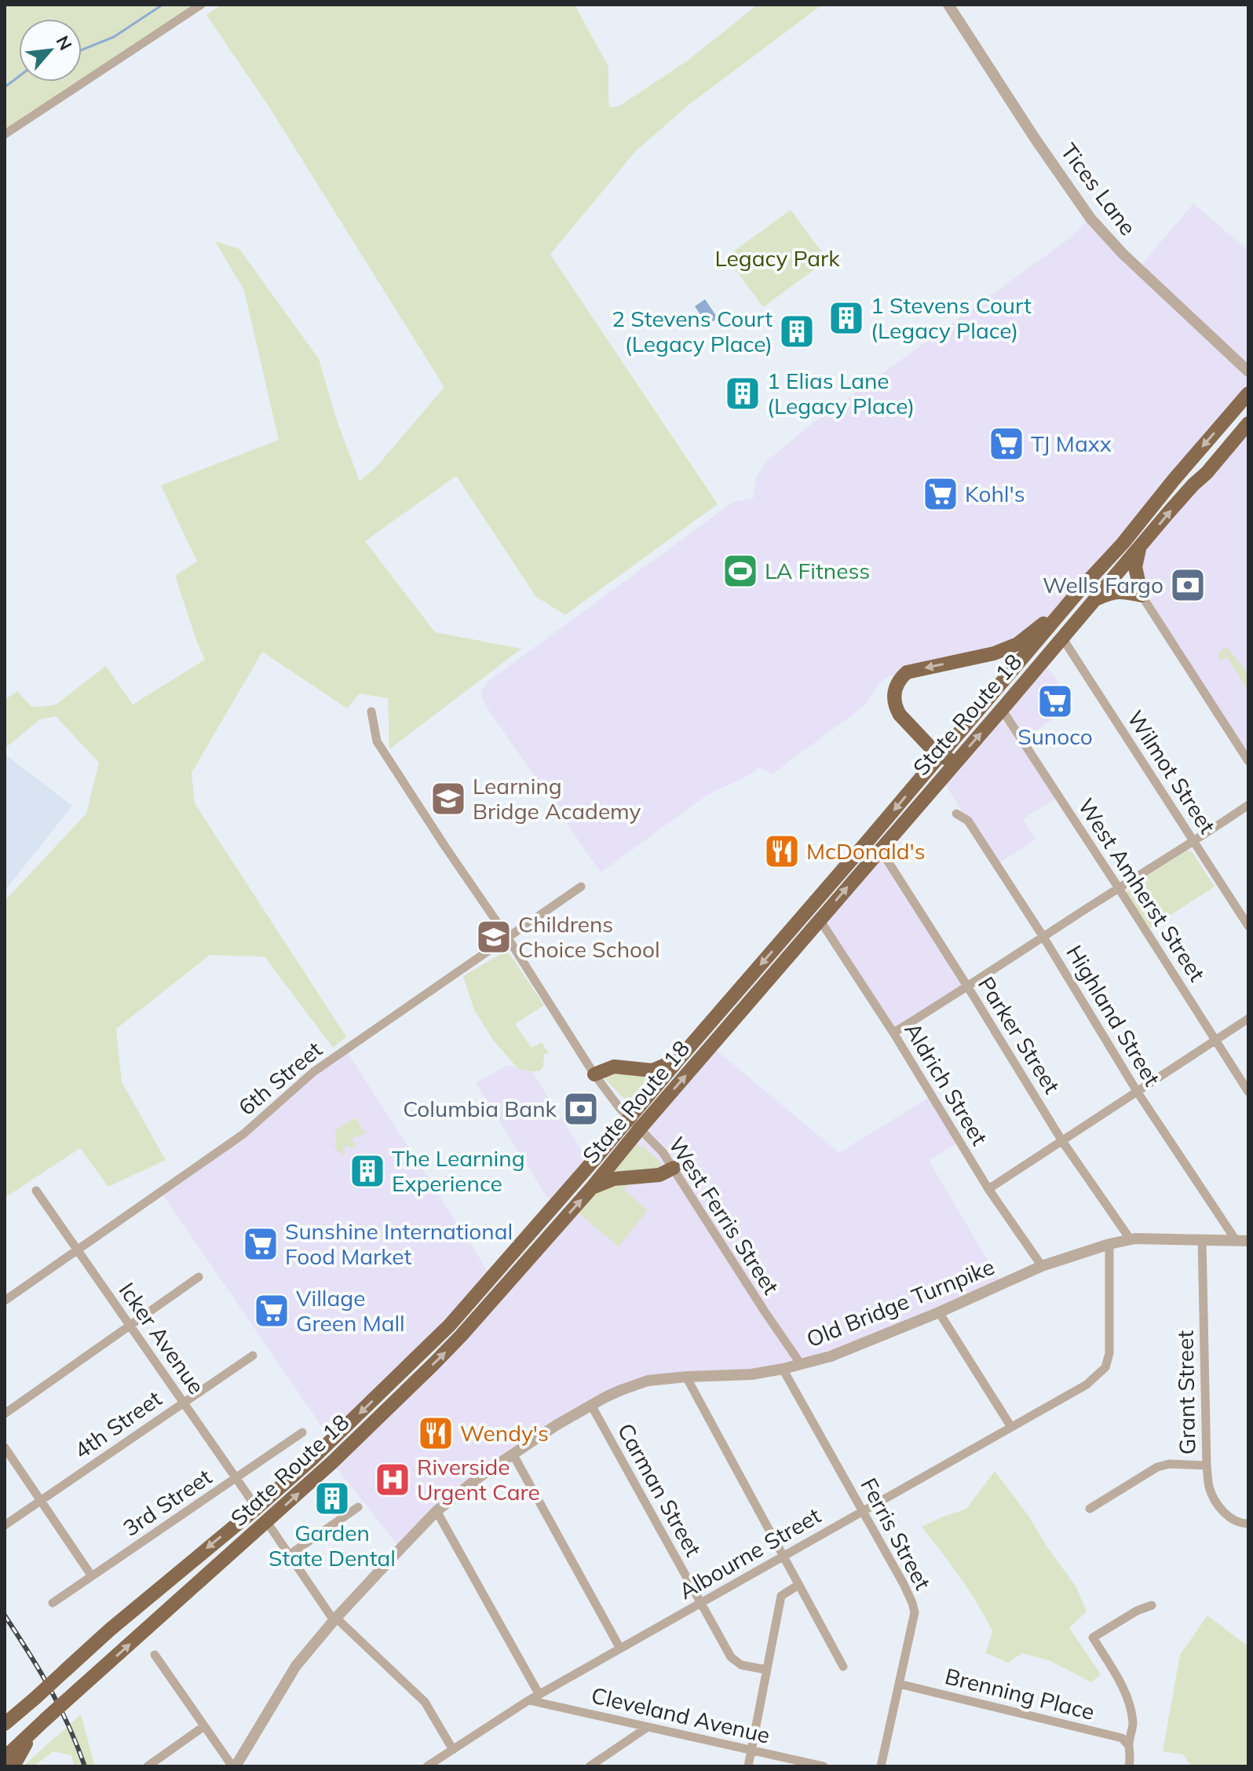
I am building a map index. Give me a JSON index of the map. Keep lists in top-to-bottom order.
{
  "streets": {
    "highway": ["State Route 18"],
    "street": [
      "Tices Lane",
      "Wilmot Street",
      "West Amherst Street",
      "Highland Street",
      "Parker Street",
      "6th Street",
      "Aldrich Street",
      "West Ferris Street",
      "Old Bridge Turnpike",
      "Icker Avenue",
      "Grant Street",
      "4th Street",
      "Carman Street",
      "3rd Street",
      "Ferris Street",
      "Albourne Street",
      "Brenning Place",
      "Cleveland Avenue"
    ]
  },
  "crossings": [
    ["State Route 18", "Wilmot Street"],
    ["State Route 18", "West Amherst Street"],
    ["State Route 18", "Parker Street"],
    ["State Route 18", "Aldrich Street"],
    ["State Route 18", "West Ferris Street"],
    ["State Route 18", "Icker Avenue"],
    ["Highland Street", "Old Bridge Turnpike"],
    ["Parker Street", "Old Bridge Turnpike"],
    ["6th Street", "West Ferris Street"],
    ["6th Street", "Icker Avenue"],
    ["Aldrich Street", "Old Bridge Turnpike"],
    ["West Ferris Street", "Old Bridge Turnpike"],
    ["Old Bridge Turnpike", "Grant Street"],
    ["Old Bridge Turnpike", "Carman Street"],
    ["Old Bridge Turnpike", "Ferris Street"],
    ["Old Bridge Turnpike", "Albourne Street"],
    ["Icker Avenue", "4th Street"],
    ["Icker Avenue", "3rd Street"],
    ["Carman Street", "Albourne Street"],
    ["Ferris Street", "Albourne Street"],
    ["Ferris Street", "Brenning Place"],
    ["Albourne Street", "Cleveland Avenue"]
  ],
  "parks": ["Legacy Park"],
  "places": {
    "building": [
      "1 Stevens Court (Legacy Place)",
      "2 Stevens Court (Legacy Place)",
      "1 Elias Lane (Legacy Place)",
      "The Learning Experience",
      "Garden State Dental"
    ],
    "supermarket": [
      "TJ Maxx",
      "Kohl's",
      "Sunoco",
      "Sunshine International Food Market",
      "Village Green Mall"
    ],
    "sports": ["LA Fitness"],
    "bank": ["Wells Fargo", "Columbia Bank"],
    "school or university": ["Learning Bridge Academy", "Childrens Choice School"],
    "restaurant": ["McDonald's", "Wendy's"],
    "hospital": ["Riverside Urgent Care"]
  },
  "north": "top right"
}
